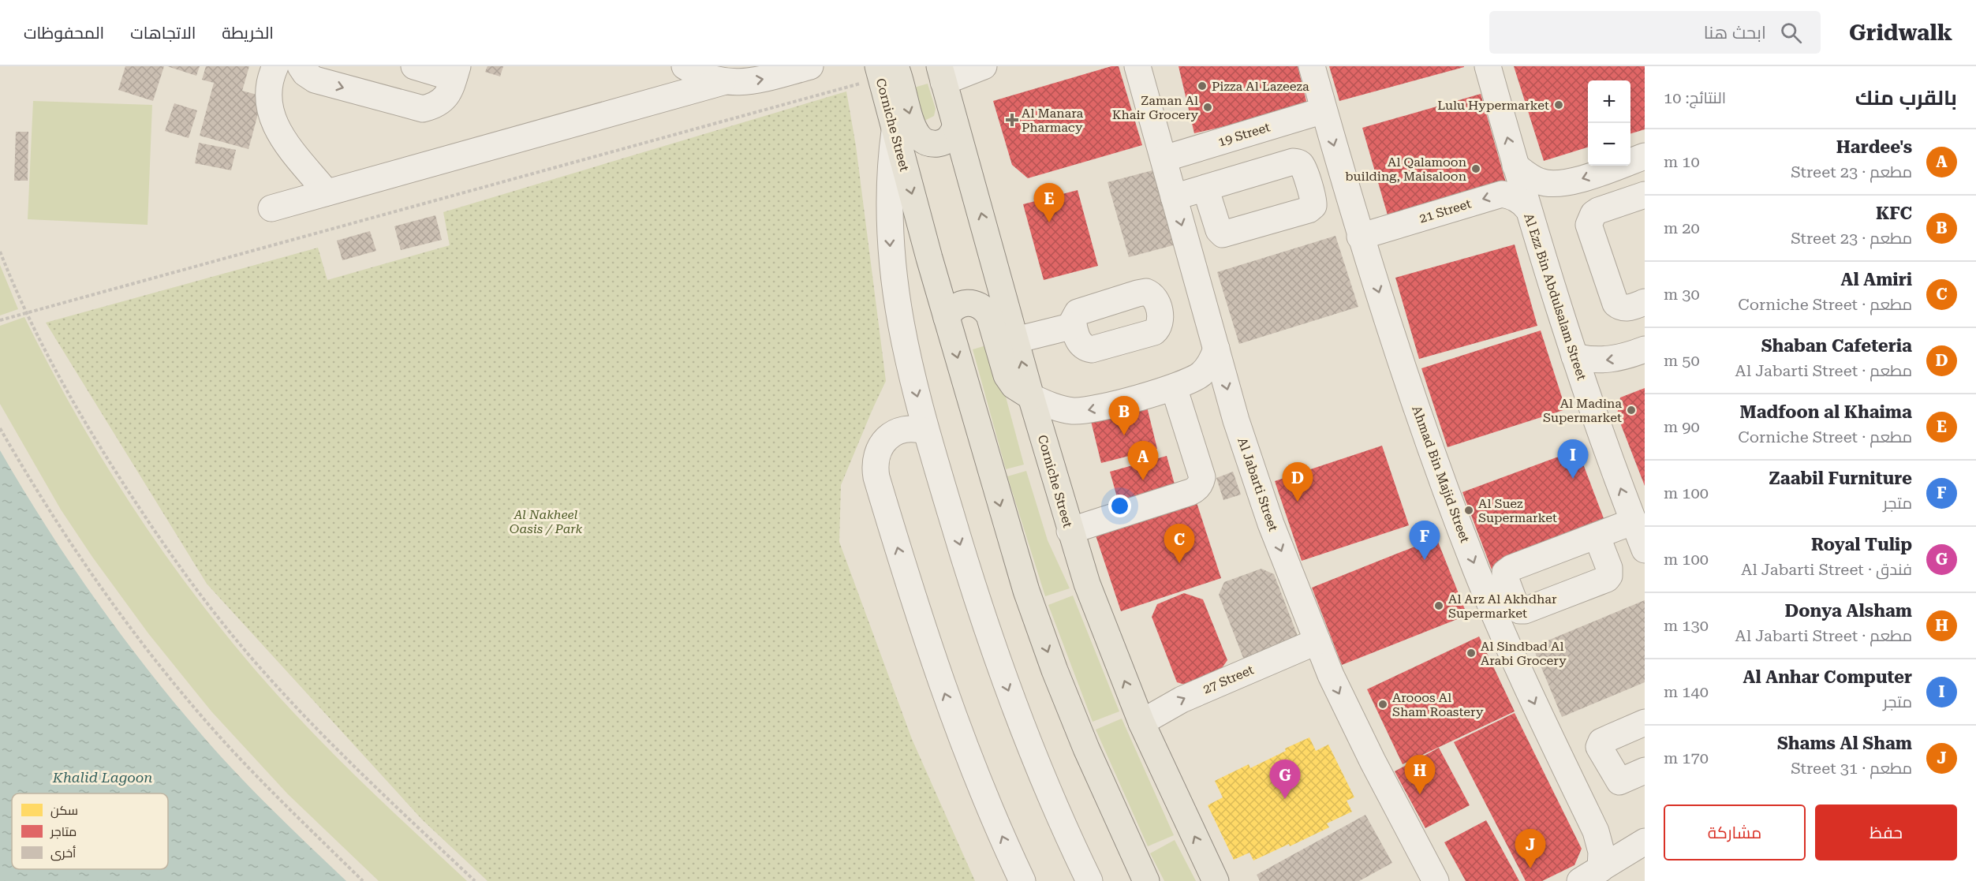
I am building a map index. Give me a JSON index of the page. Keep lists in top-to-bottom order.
{
  "streets": {
    "main road": ["Corniche Street"],
    "street": [
      "19 Street",
      "21 Street",
      "Al Ezz Bin Abdulsalam Street",
      "Ahmad Bin Majid Street",
      "Al Jabarti Street",
      "27 Street"
    ]
  },
  "crossings": [
    ["Corniche Street", "27 Street"],
    ["19 Street", "Ahmad Bin Majid Street"],
    ["19 Street", "Al Jabarti Street"],
    ["21 Street", "Al Ezz Bin Abdulsalam Street"],
    ["21 Street", "Ahmad Bin Majid Street"],
    ["Al Jabarti Street", "27 Street"]
  ],
  "one_way": [
    "21 Street",
    "Al Ezz Bin Abdulsalam Street",
    "Ahmad Bin Majid Street",
    "Al Jabarti Street",
    "27 Street"
  ],
  "water": ["Khalid Lagoon"],
  "parks": ["Al Nakheel Oasis / Park"],
  "places": {
    "other": [
      "Pizza Al Lazeeza",
      "Lulu Hypermarket",
      "Zaman Al Khair Grocery",
      "Al Qalamoon building, Maisaloon",
      "Al Madina Supermarket",
      "Al Suez Supermarket",
      "Al Arz Al Akhdhar Supermarket",
      "Al Sindbad Al Arabi Grocery",
      "Arooos Al Sham Roastery"
    ],
    "health": ["Al Manara Pharmacy"]
  },
  "legend": ["سكن", "متاجر", "أخرى"],
  "page": {
    "header": "Gridwalk",
    "search": "ابحث هنا",
    "nav": ["الخريطة", "الاتجاهات", "المحفوظات"],
    "heading": ["بالقرب منك", "النتائج: 10"],
    "map_buttons": ["+", "−"],
    "list": [
      {
        "mark": "A",
        "name": "Hardee's",
        "note": "مطعم · 23 Street",
        "value": "10 m"
      },
      {
        "mark": "B",
        "name": "KFC",
        "note": "مطعم · 23 Street",
        "value": "20 m"
      },
      {
        "mark": "C",
        "name": "Al Amiri",
        "note": "مطعم · Corniche Street",
        "value": "30 m"
      },
      {
        "mark": "D",
        "name": "Shaban Cafeteria",
        "note": "مطعم · Al Jabarti Street",
        "value": "50 m"
      },
      {
        "mark": "E",
        "name": "Madfoon al Khaima",
        "note": "مطعم · Corniche Street",
        "value": "90 m"
      },
      {
        "mark": "F",
        "name": "Zaabil Furniture",
        "note": "متجر",
        "value": "100 m"
      },
      {
        "mark": "G",
        "name": "Royal Tulip",
        "note": "فندق · Al Jabarti Street",
        "value": "100 m"
      },
      {
        "mark": "H",
        "name": "Donya Alsham",
        "note": "مطعم · Al Jabarti Street",
        "value": "130 m"
      },
      {
        "mark": "I",
        "name": "Al Anhar Computer",
        "note": "متجر",
        "value": "140 m"
      },
      {
        "mark": "J",
        "name": "Shams Al Sham",
        "note": "مطعم · 31 Street",
        "value": "170 m"
      }
    ],
    "pins": [
      "E",
      "B",
      "I",
      "A",
      "D",
      "F",
      "C",
      "H",
      "G",
      "J"
    ],
    "buttons": ["حفظ", "مشاركة"]
  }
}
